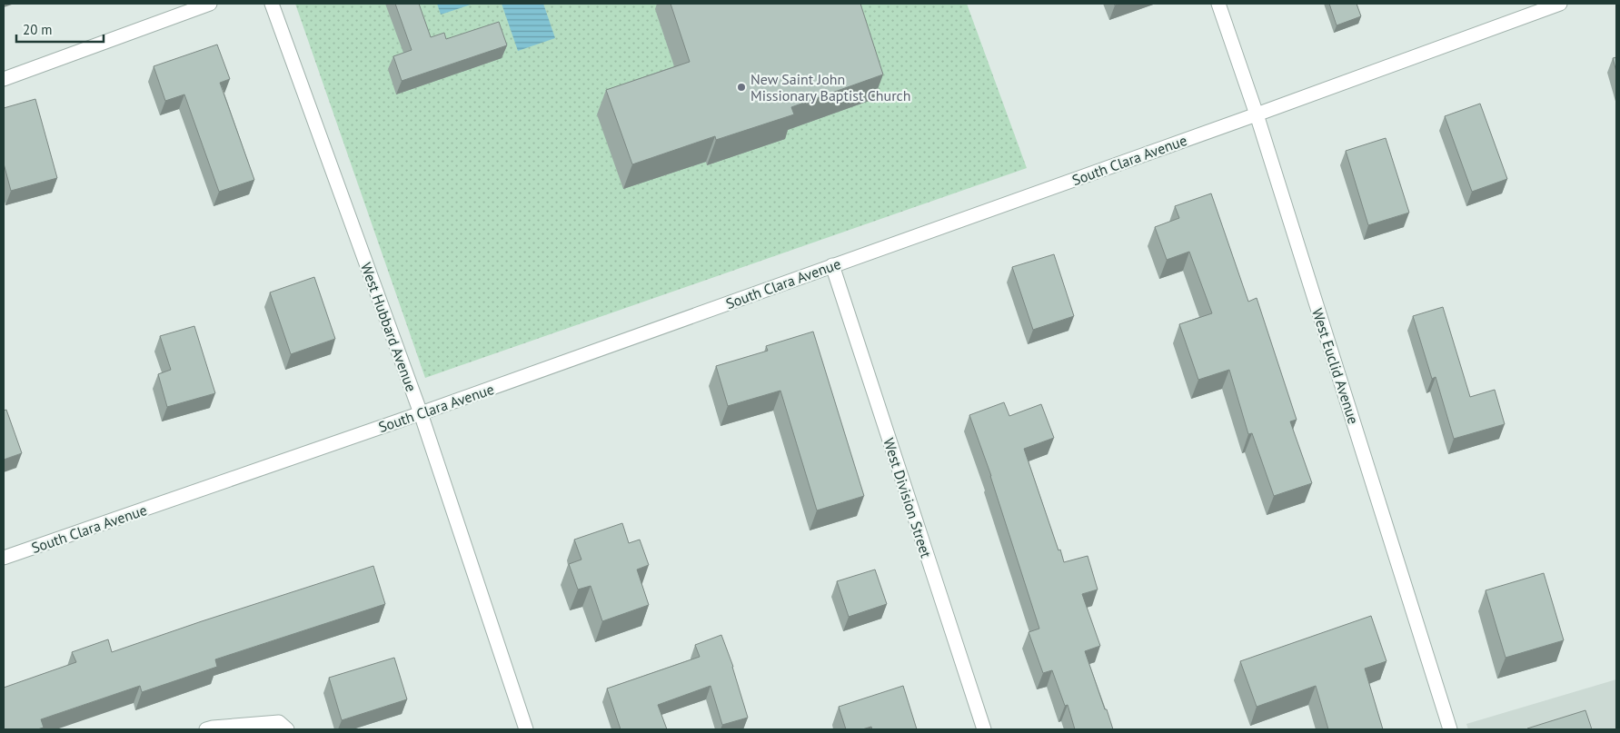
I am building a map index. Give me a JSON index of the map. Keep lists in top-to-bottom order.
{
  "streets": {
    "street": [
      "South Clara Avenue",
      "West Hubbard Avenue",
      "West Euclid Avenue",
      "West Division Street"
    ]
  },
  "crossings": [
    ["South Clara Avenue", "West Hubbard Avenue"],
    ["South Clara Avenue", "West Euclid Avenue"],
    ["South Clara Avenue", "West Division Street"]
  ],
  "places": ["New Saint John Missionary Baptist Church"],
  "scale_bar": "20 m"
}
